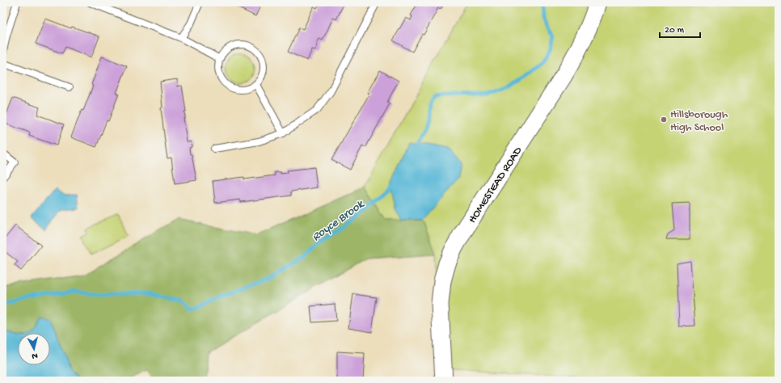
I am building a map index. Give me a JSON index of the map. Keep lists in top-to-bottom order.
{
  "streets": {
    "street": ["HOMESTEAD ROAD"]
  },
  "water": ["Royce Brook"],
  "places": ["Hillsborough High School"],
  "scale_bar": "20 m",
  "north": "bottom"
}
